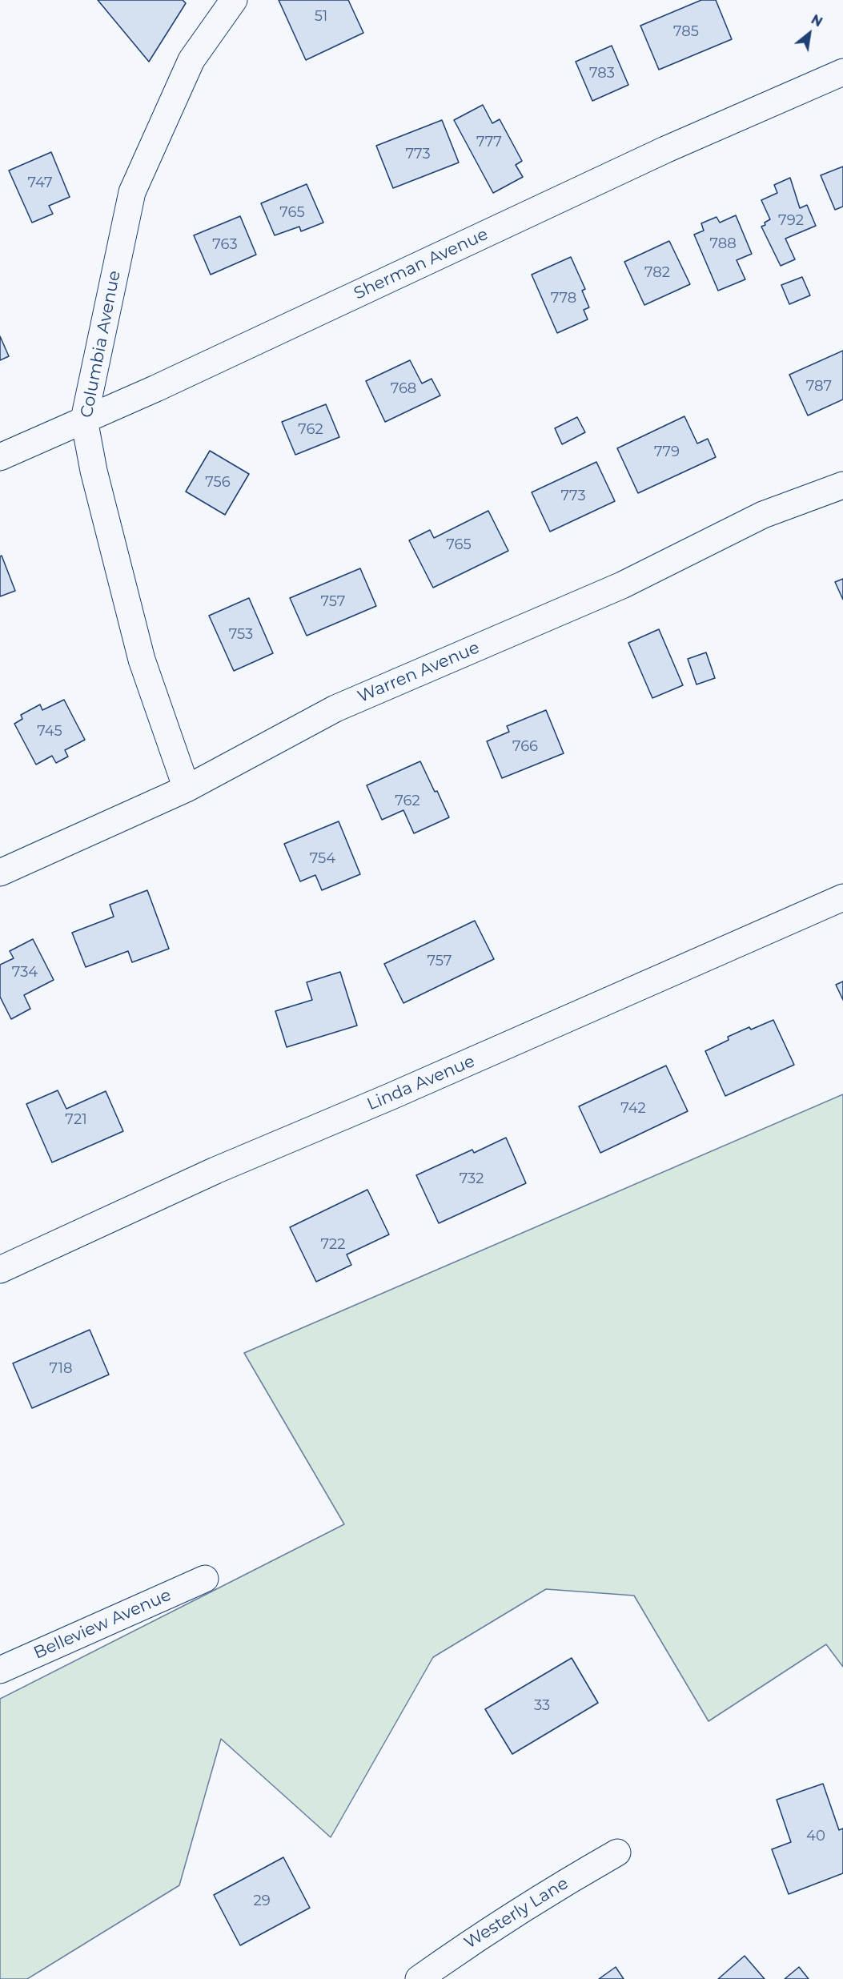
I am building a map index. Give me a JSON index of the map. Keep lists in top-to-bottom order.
{
  "streets": {
    "street": [
      "Sherman Avenue",
      "Columbia Avenue",
      "Warren Avenue",
      "Linda Avenue",
      "Belleview Avenue",
      "Westerly Lane"
    ]
  },
  "crossings": [
    ["Sherman Avenue", "Columbia Avenue"],
    ["Columbia Avenue", "Warren Avenue"]
  ],
  "house_numbers": [
    "51",
    "785",
    "783",
    "777",
    "773",
    "747",
    "765",
    "792",
    "788",
    "763",
    "782",
    "778",
    "787",
    "768",
    "762",
    "779",
    "756",
    "773",
    "765",
    "757",
    "753",
    "745",
    "766",
    "762",
    "754",
    "757",
    "734",
    "742",
    "721",
    "732",
    "722",
    "718",
    "33",
    "40",
    "29"
  ],
  "north": "top right"
}
